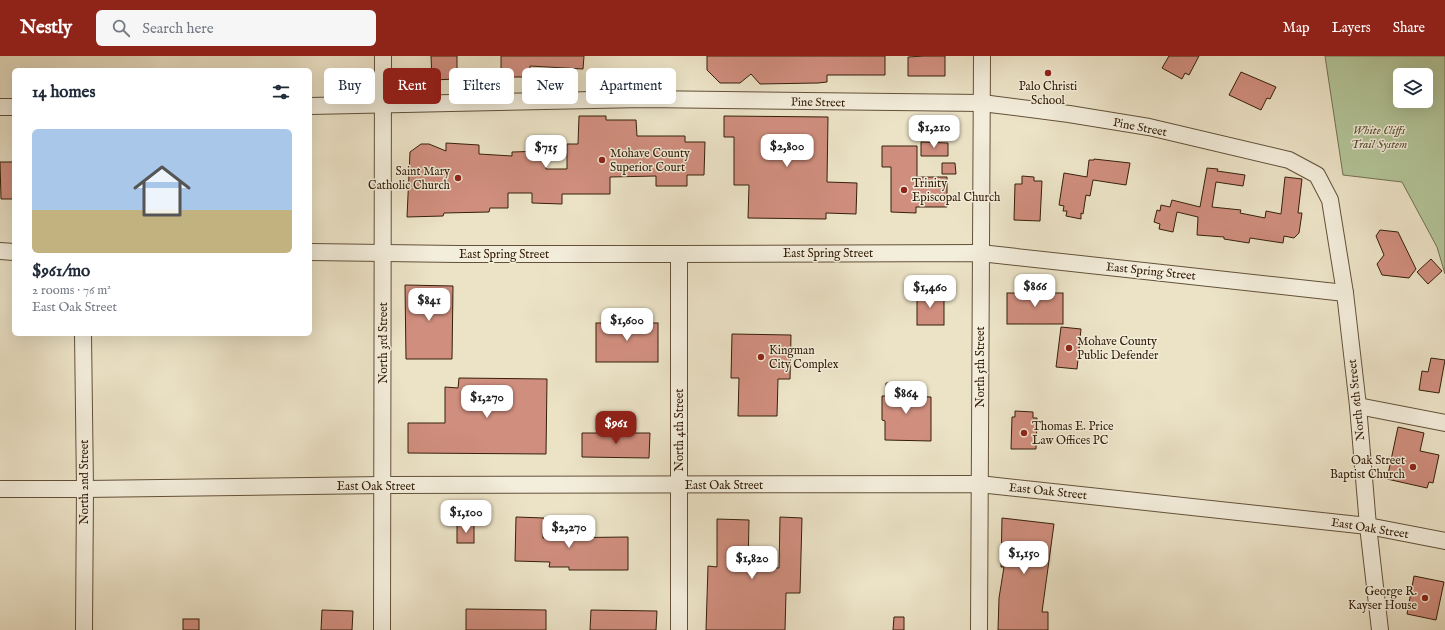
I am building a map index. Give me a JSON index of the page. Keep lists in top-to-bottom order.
{
  "streets": {
    "street": [
      "Pine Street",
      "East Spring Street",
      "North 3rd Street",
      "North 5th Street",
      "North 6th Street",
      "North 4th Street",
      "North 2nd Street",
      "East Oak Street"
    ]
  },
  "crossings": [
    ["Pine Street", "North 3rd Street"],
    ["Pine Street", "North 5th Street"],
    ["Pine Street", "North 6th Street"],
    ["East Spring Street", "North 3rd Street"],
    ["East Spring Street", "North 5th Street"],
    ["East Spring Street", "North 6th Street"],
    ["East Spring Street", "North 4th Street"],
    ["North 3rd Street", "East Oak Street"],
    ["North 5th Street", "East Oak Street"],
    ["North 6th Street", "East Oak Street"],
    ["North 4th Street", "East Oak Street"],
    ["North 2nd Street", "East Oak Street"]
  ],
  "parks": ["White Cliffs Trail System"],
  "places": [
    "Palo Christi School",
    "Mohave County Superior Court",
    "Saint Mary Catholic Church",
    "Trinity Episcopal Church",
    "Mohave County Public Defender",
    "Kingman City Complex",
    "Thomas E. Price Law Offices PC",
    "Oak Street Baptist Church",
    "George R. Kayser House"
  ],
  "page": {
    "header": "Nestly",
    "search": "Search here",
    "nav": ["Map", "Layers", "Share"],
    "chip": [
      "Buy",
      "Rent",
      "Filters",
      "New",
      "Apartment"
    ],
    "heading": "14 homes",
    "price": [
      "$1,210",
      "$2,800",
      "$715",
      "$866",
      "$1,460",
      "$841",
      "$1,600",
      "$864",
      "$1,270",
      "$961",
      "$1,100",
      "$2,270",
      "$1,150",
      "$1,820"
    ],
    "list": [
      {
        "name": "$961/mo",
        "note": "2 rooms · 76 m² · East Oak Street"
      }
    ]
  }
}
